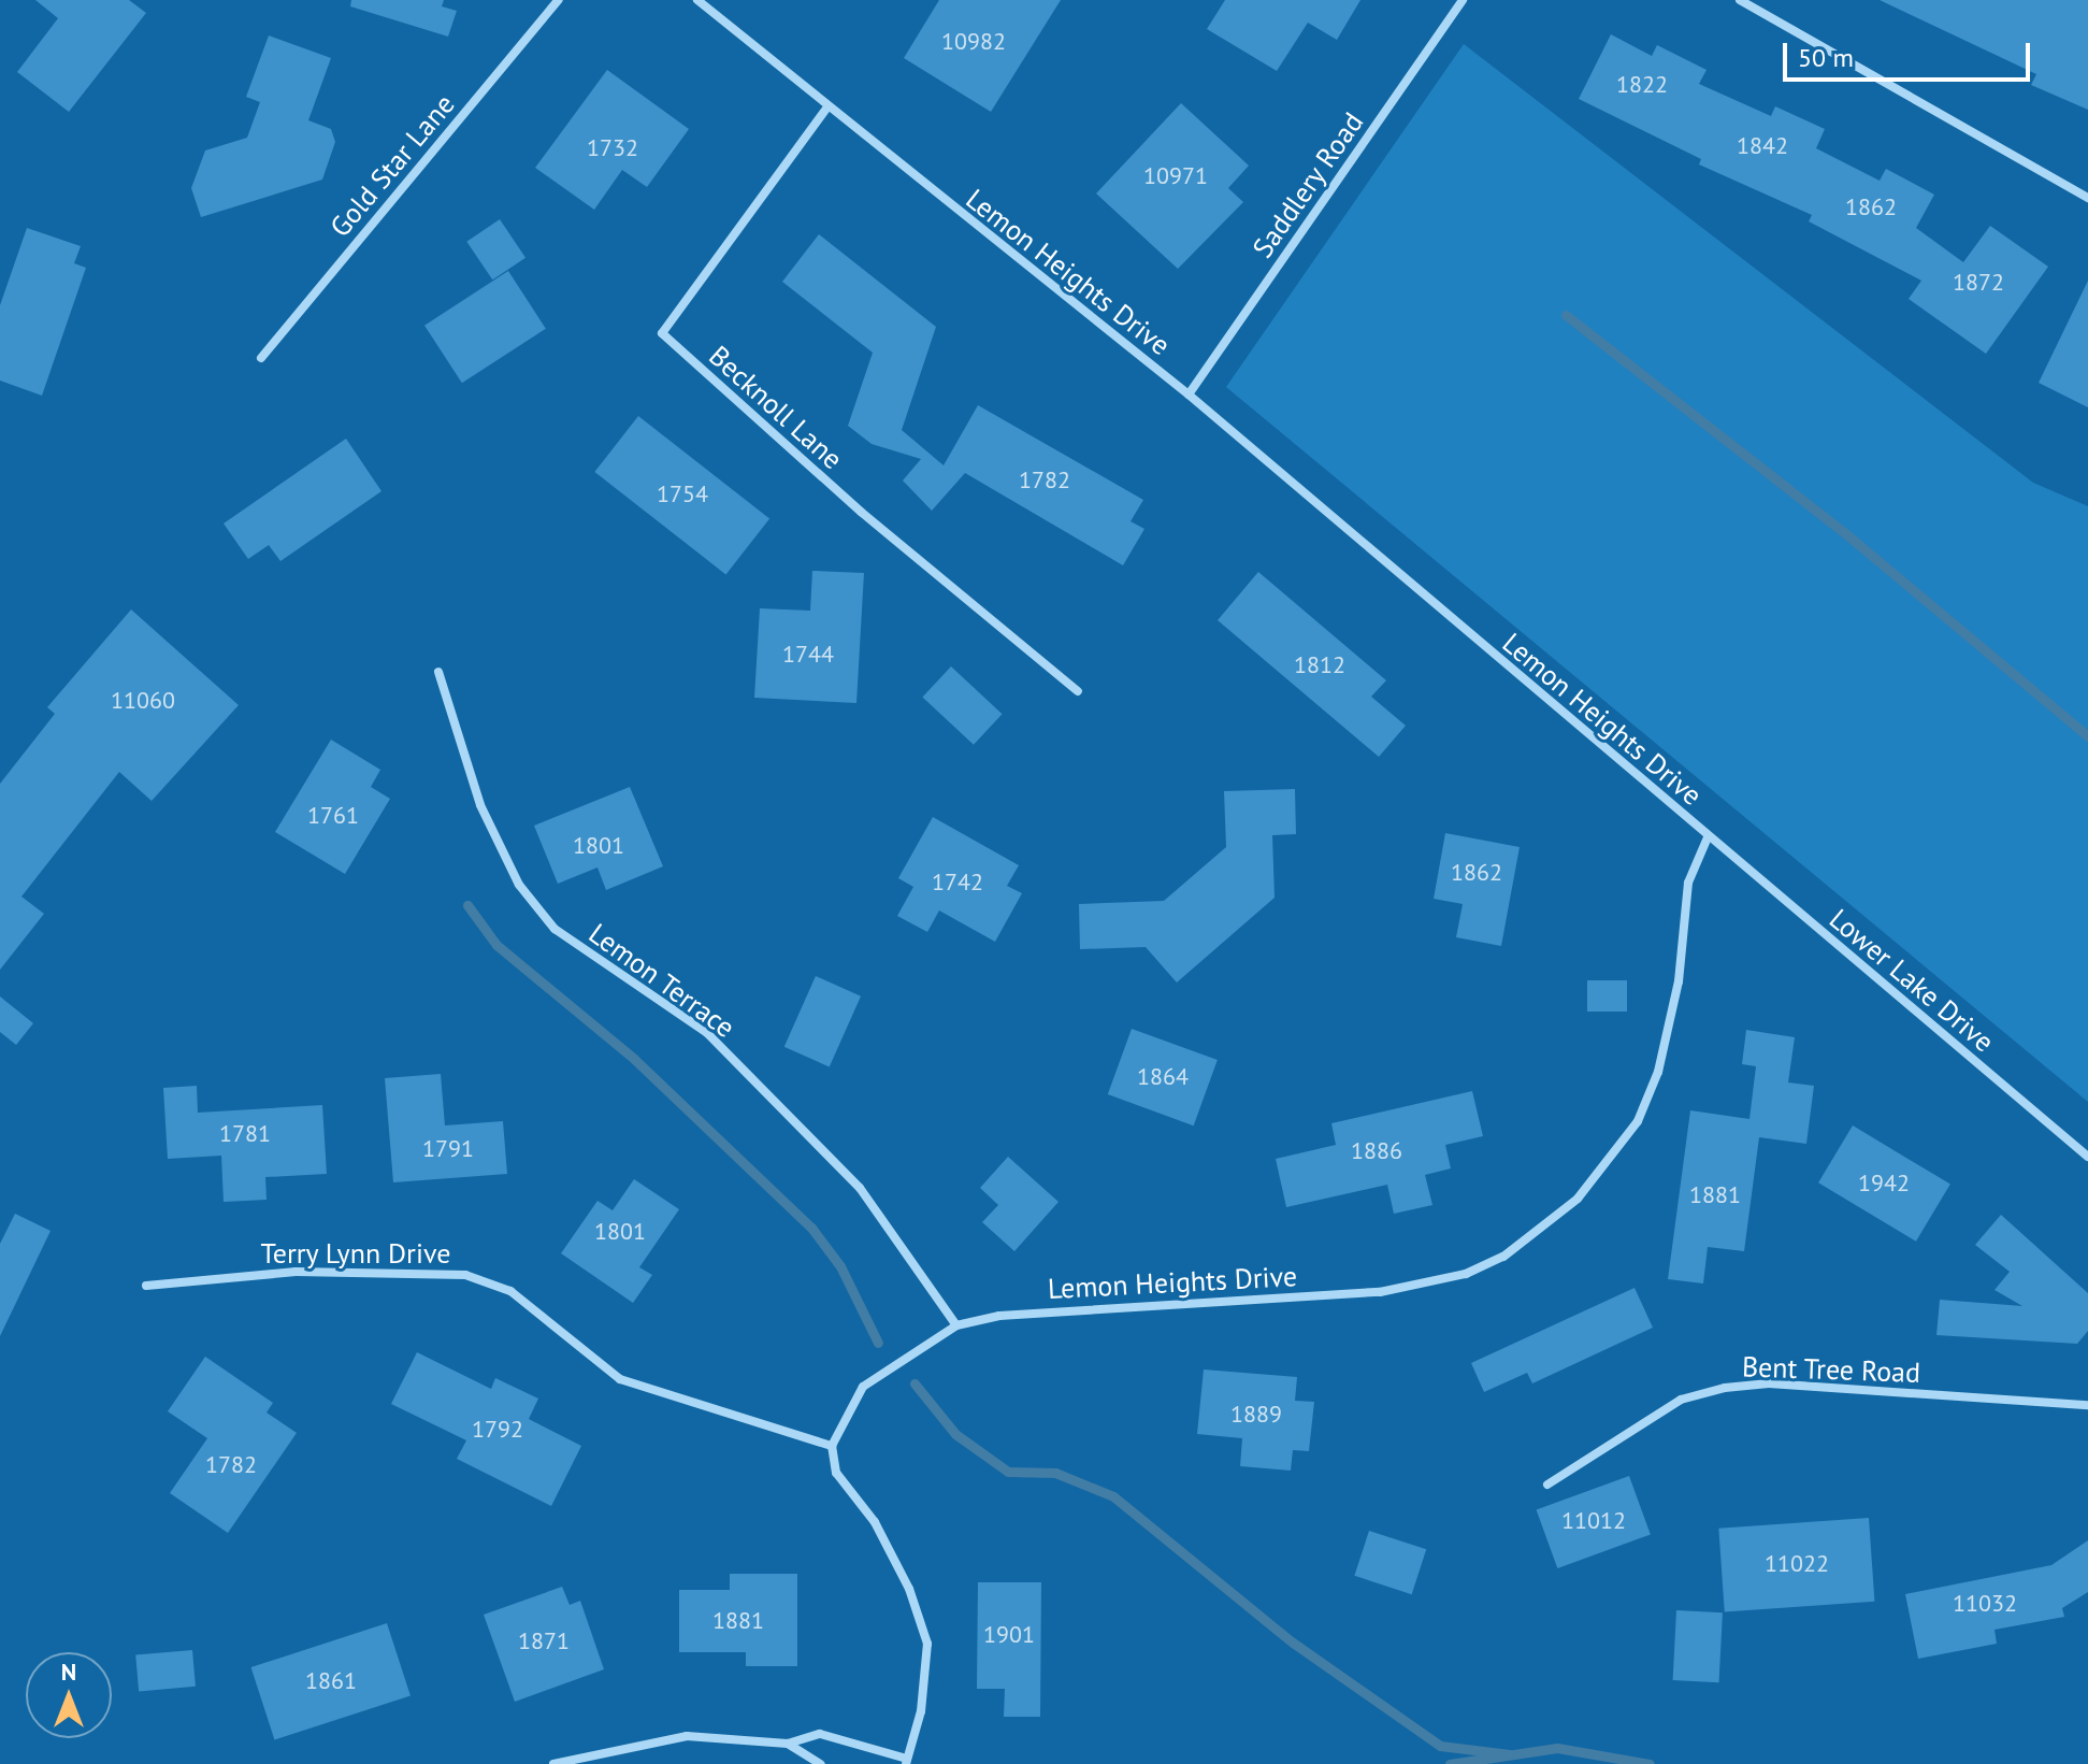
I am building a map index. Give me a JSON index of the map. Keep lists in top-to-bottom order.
{
  "streets": {
    "street": [
      "Gold Star Lane",
      "Saddlery Road",
      "Lemon Heights Drive",
      "Becknoll Lane",
      "Lemon Terrace",
      "Lower Lake Drive",
      "Terry Lynn Drive",
      "Bent Tree Road"
    ]
  },
  "crossings": [
    ["Saddlery Road", "Lemon Heights Drive"],
    ["Lemon Heights Drive", "Becknoll Lane"],
    ["Lemon Heights Drive", "Lemon Terrace"],
    ["Lemon Heights Drive", "Lower Lake Drive"],
    ["Lemon Heights Drive", "Terry Lynn Drive"]
  ],
  "house_numbers": [
    "10982",
    "1822",
    "1842",
    "1732",
    "10971",
    "1862",
    "1872",
    "1782",
    "1754",
    "1744",
    "1812",
    "11060",
    "1761",
    "1801",
    "1862",
    "1742",
    "1864",
    "1781",
    "1791",
    "1886",
    "1942",
    "1881",
    "1801",
    "1889",
    "1792",
    "1782",
    "11012",
    "11022",
    "11032",
    "1881",
    "1901",
    "1871",
    "1861"
  ],
  "scale_bar": "50 m",
  "north": "top"
}
